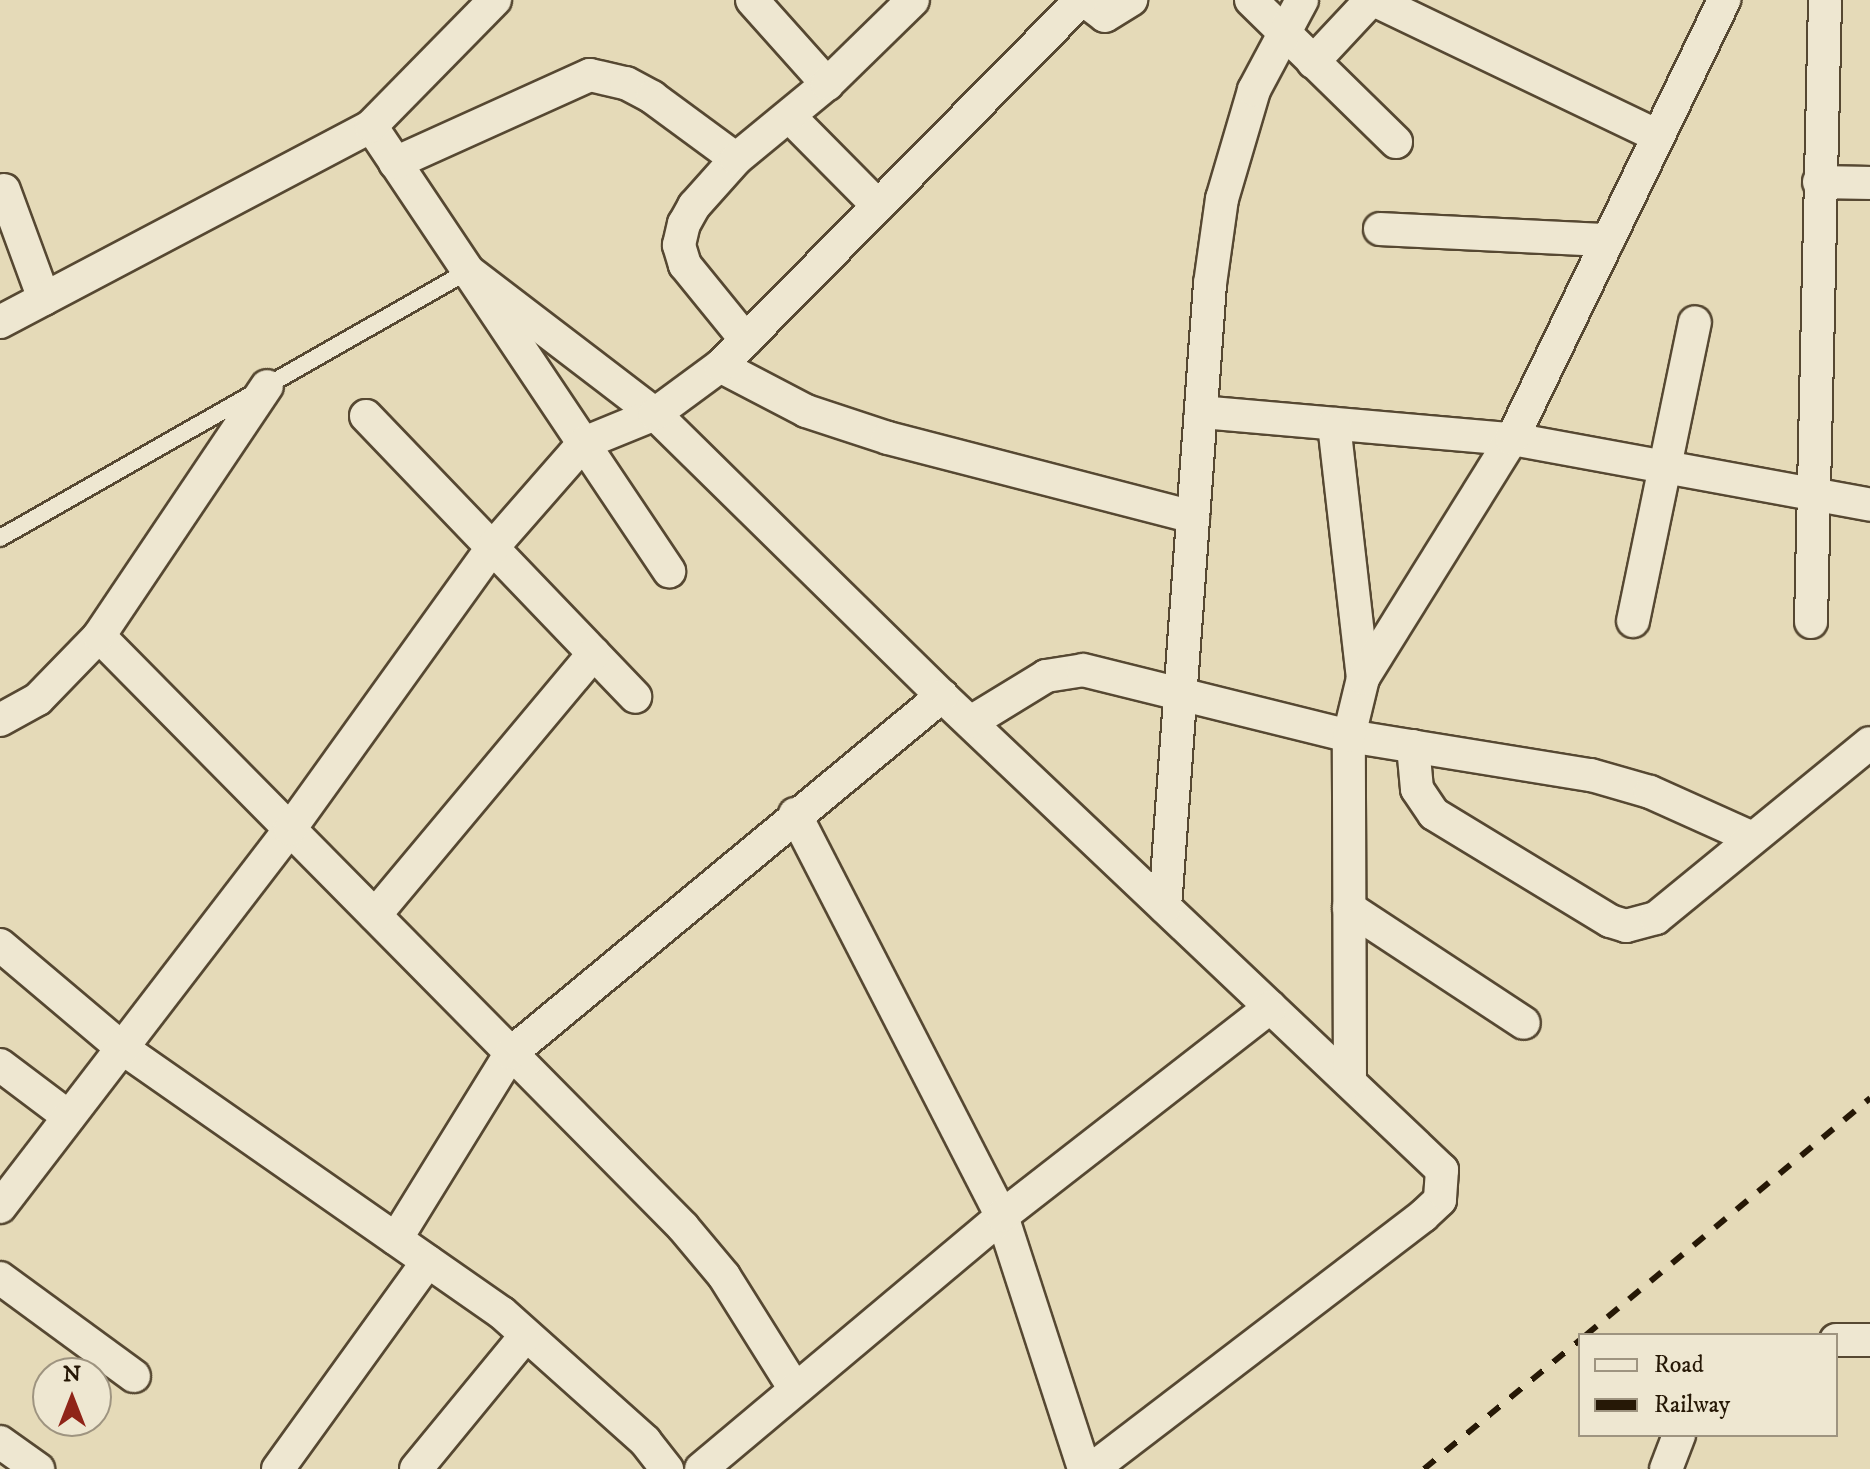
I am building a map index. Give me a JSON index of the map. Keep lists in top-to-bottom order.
{
  "legend": ["Road", "Railway"],
  "north": "top"
}
